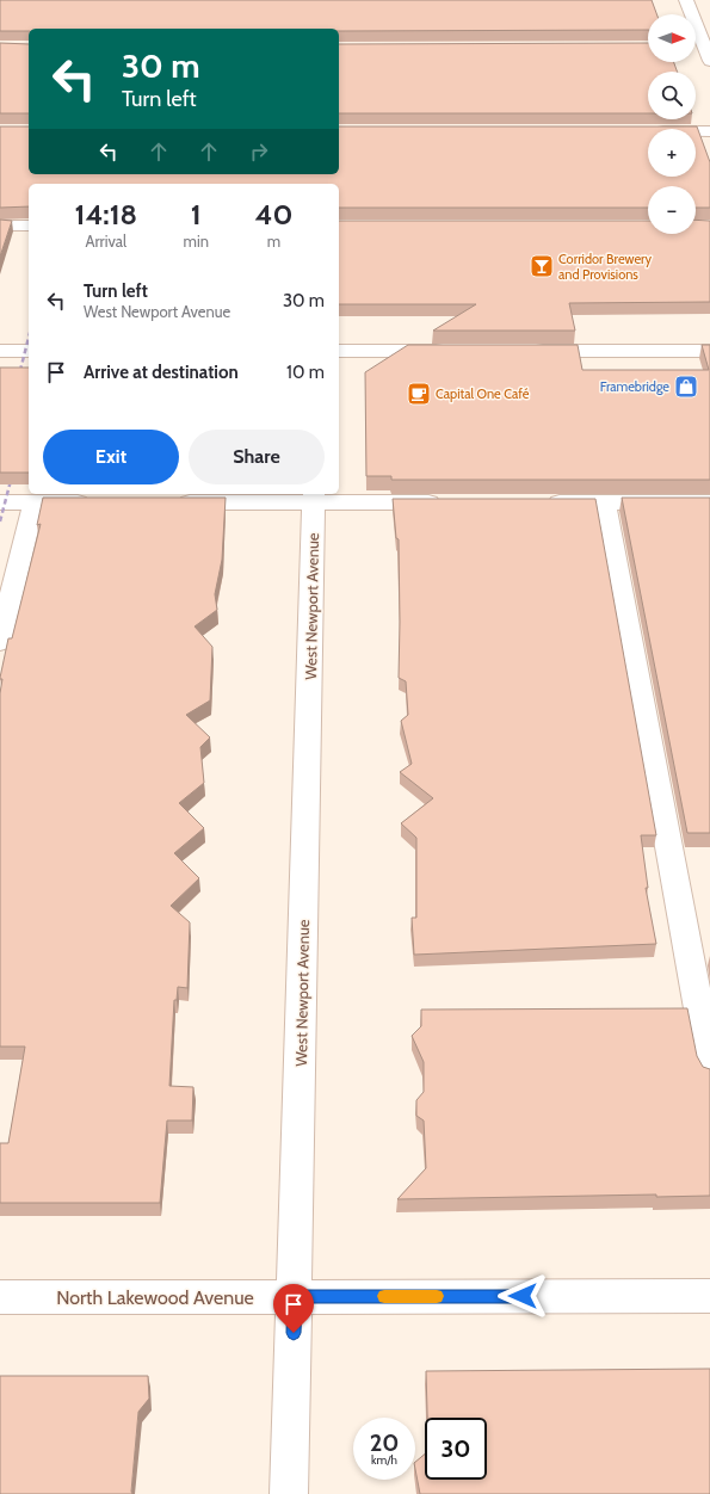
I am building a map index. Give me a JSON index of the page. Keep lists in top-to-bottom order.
{
  "streets": {
    "street": ["West Newport Avenue", "North Lakewood Avenue"]
  },
  "crossings": [
    ["West Newport Avenue", "North Lakewood Avenue"]
  ],
  "places": {
    "bar": ["Corridor Brewery and Provisions"],
    "shop": ["Framebridge"],
    "cafe": ["Capital One Café"]
  },
  "north": "right",
  "page": {
    "map_buttons": ["+", "−"],
    "turn": ["30 m", "Turn left"],
    "eta": [
      "14:18",
      "Arrival",
      "1",
      "min",
      "40",
      "m"
    ],
    "list": [
      {
        "name": "Turn left",
        "note": "West Newport Avenue",
        "value": "30 m"
      },
      {
        "name": "Arrive at destination",
        "value": "10 m"
      }
    ],
    "buttons": ["Exit", "Share"],
    "speed": "20 km/h",
    "limit": "30"
  }
}
